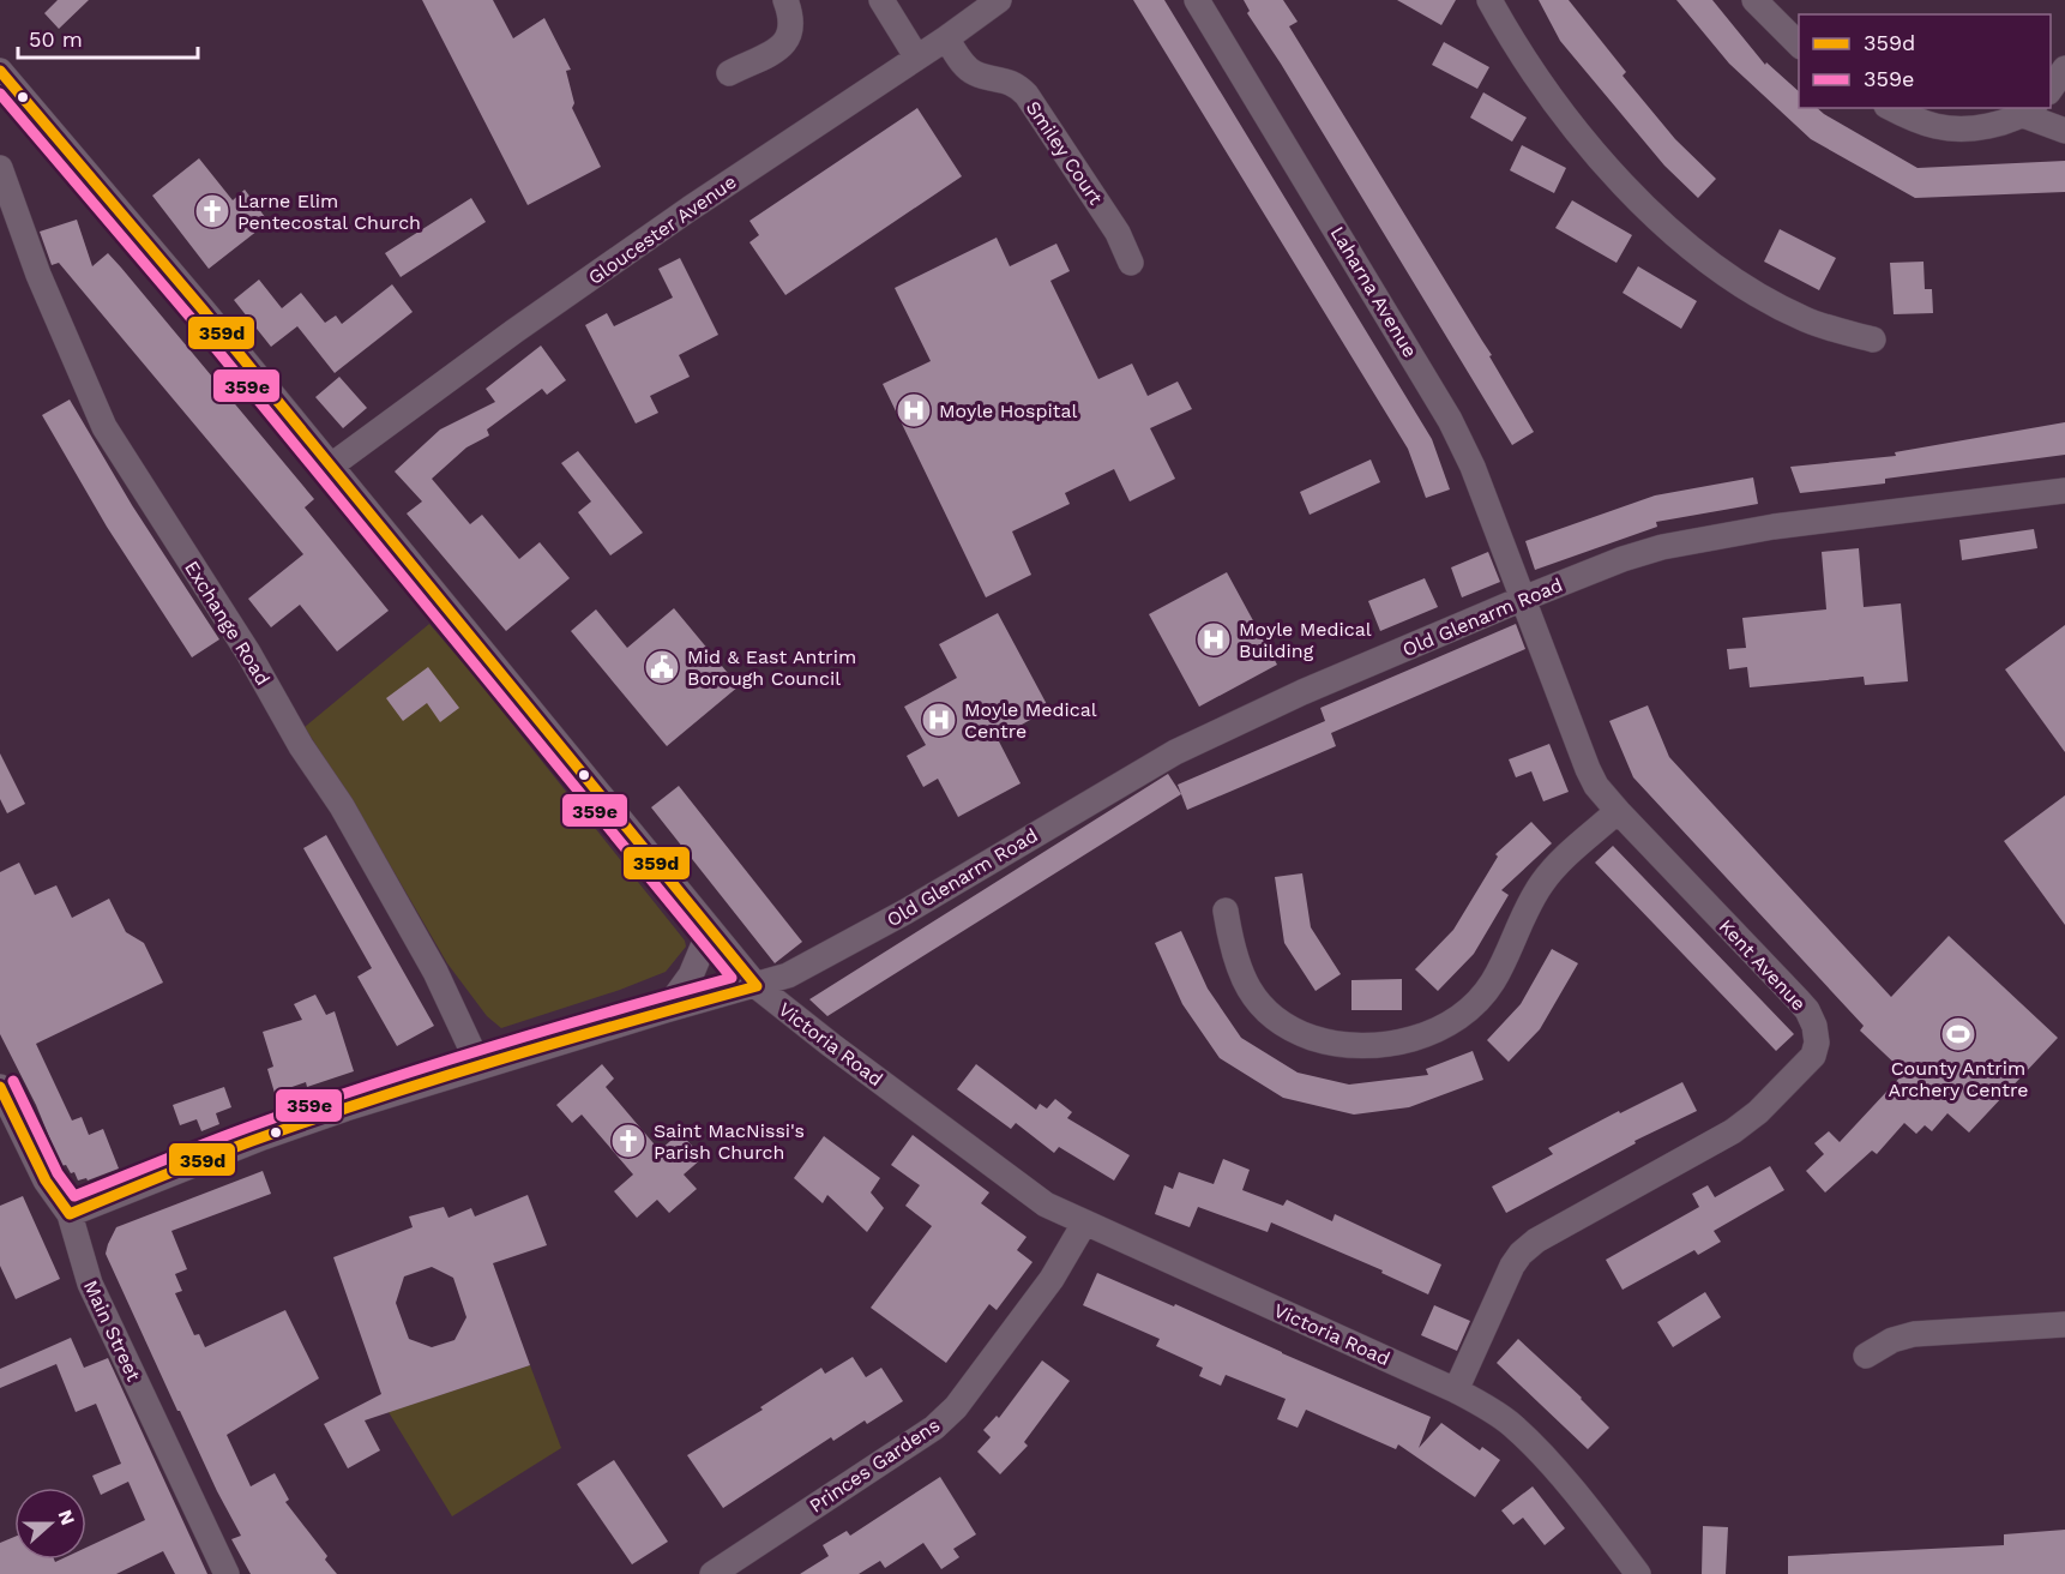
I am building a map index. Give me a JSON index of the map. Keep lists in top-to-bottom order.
{
  "streets": {
    "street": [
      "Smiley Court",
      "Gloucester Avenue",
      "Laharna Avenue",
      "Old Glenarm Road",
      "Exchange Road",
      "Kent Avenue",
      "Victoria Road",
      "Main Street",
      "Princes Gardens"
    ]
  },
  "crossings": [
    ["Smiley Court", "Gloucester Avenue"],
    ["Gloucester Avenue", "Victoria Road"],
    ["Laharna Avenue", "Old Glenarm Road"],
    ["Laharna Avenue", "Kent Avenue"],
    ["Old Glenarm Road", "Exchange Road"],
    ["Old Glenarm Road", "Kent Avenue"],
    ["Old Glenarm Road", "Victoria Road"],
    ["Old Glenarm Road", "Main Street"],
    ["Kent Avenue", "Victoria Road"],
    ["Victoria Road", "Princes Gardens"]
  ],
  "places": {
    "church": ["Larne Elim Pentecostal Church", "Saint MacNissi's Parish Church"],
    "hospital": ["Moyle Hospital", "Moyle Medical Building", "Moyle Medical Centre"],
    "public building": ["Mid & East Antrim Borough Council"],
    "sports": ["County Antrim Archery Centre"]
  },
  "lines": ["transit line 359d", "transit line 359e"],
  "legend": ["359d", "359e"],
  "scale_bar": "50 m",
  "north": "right"
}
